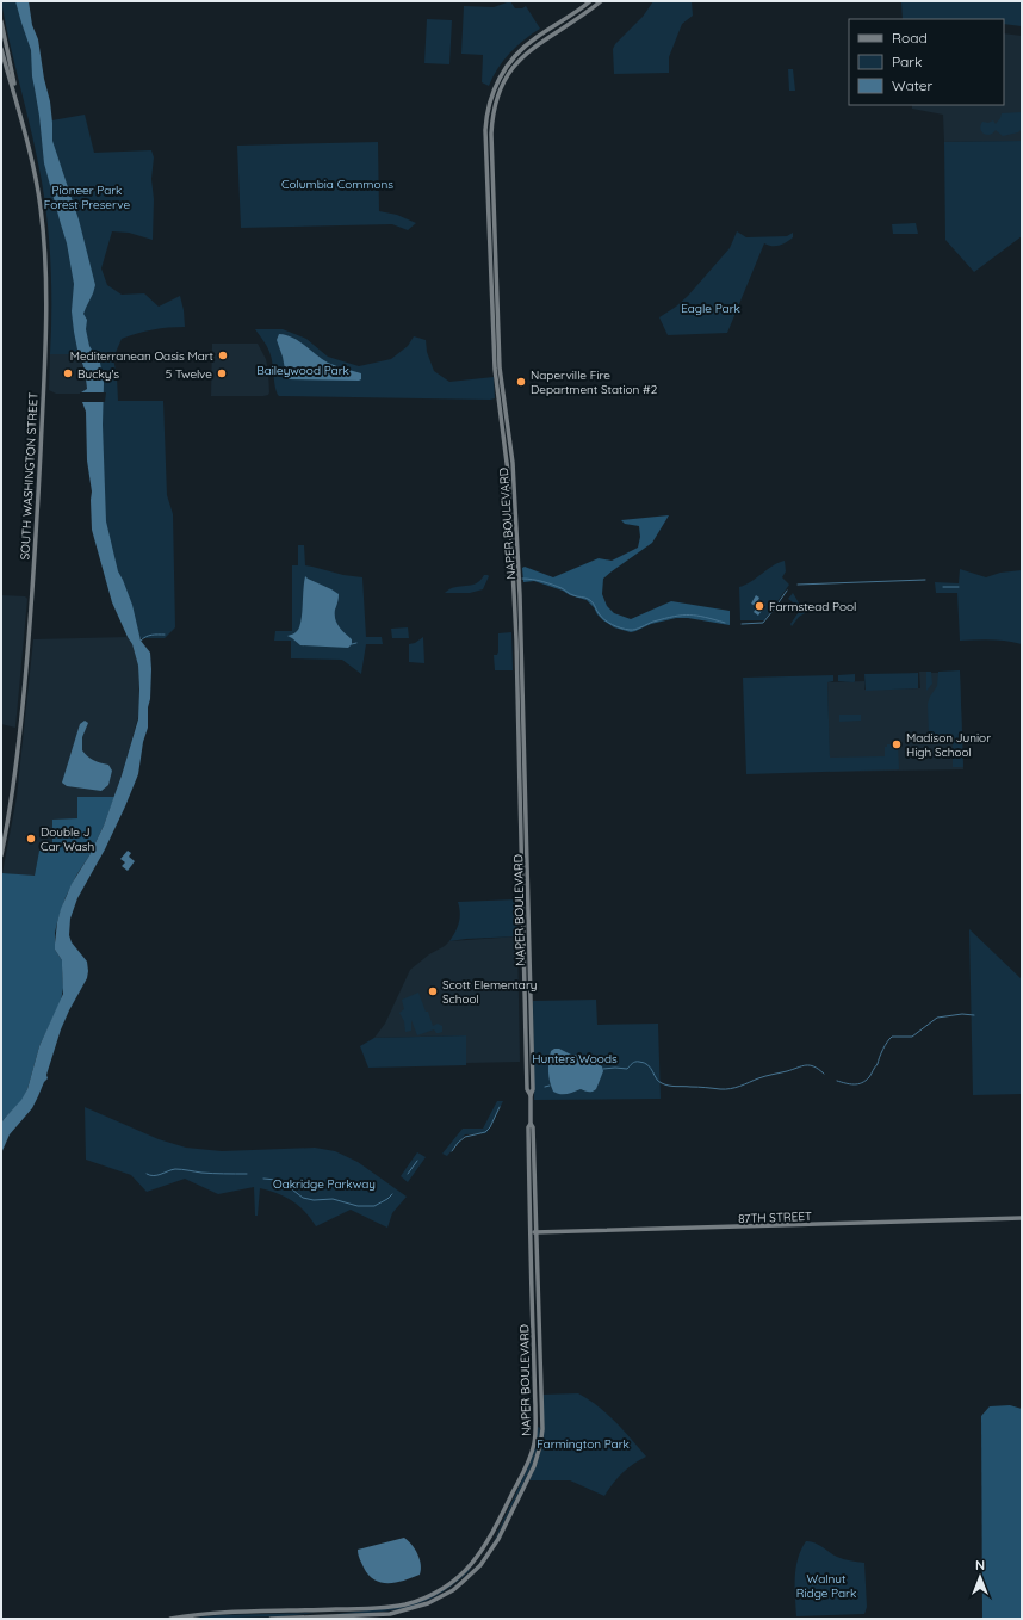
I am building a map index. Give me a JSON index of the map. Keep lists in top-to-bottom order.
{
  "streets": {
    "main road": ["SOUTH WASHINGTON STREET", "NAPER BOULEVARD", "87TH STREET"]
  },
  "crossings": [
    ["NAPER BOULEVARD", "87TH STREET"]
  ],
  "parks": [
    "Columbia Commons",
    "Pioneer Park Forest Preserve",
    "Eagle Park",
    "Baileywood Park",
    "Hunters Woods",
    "Oakridge Parkway",
    "Farmington Park",
    "Walnut Ridge Park"
  ],
  "places": [
    "Mediterranean Oasis Mart",
    "Bucky's",
    "5 Twelve",
    "Naperville Fire Department Station #2",
    "Farmstead Pool",
    "Madison Junior High School",
    "Double J Car Wash",
    "Scott Elementary School"
  ],
  "legend": ["Road", "Park", "Water"],
  "north": "top"
}
